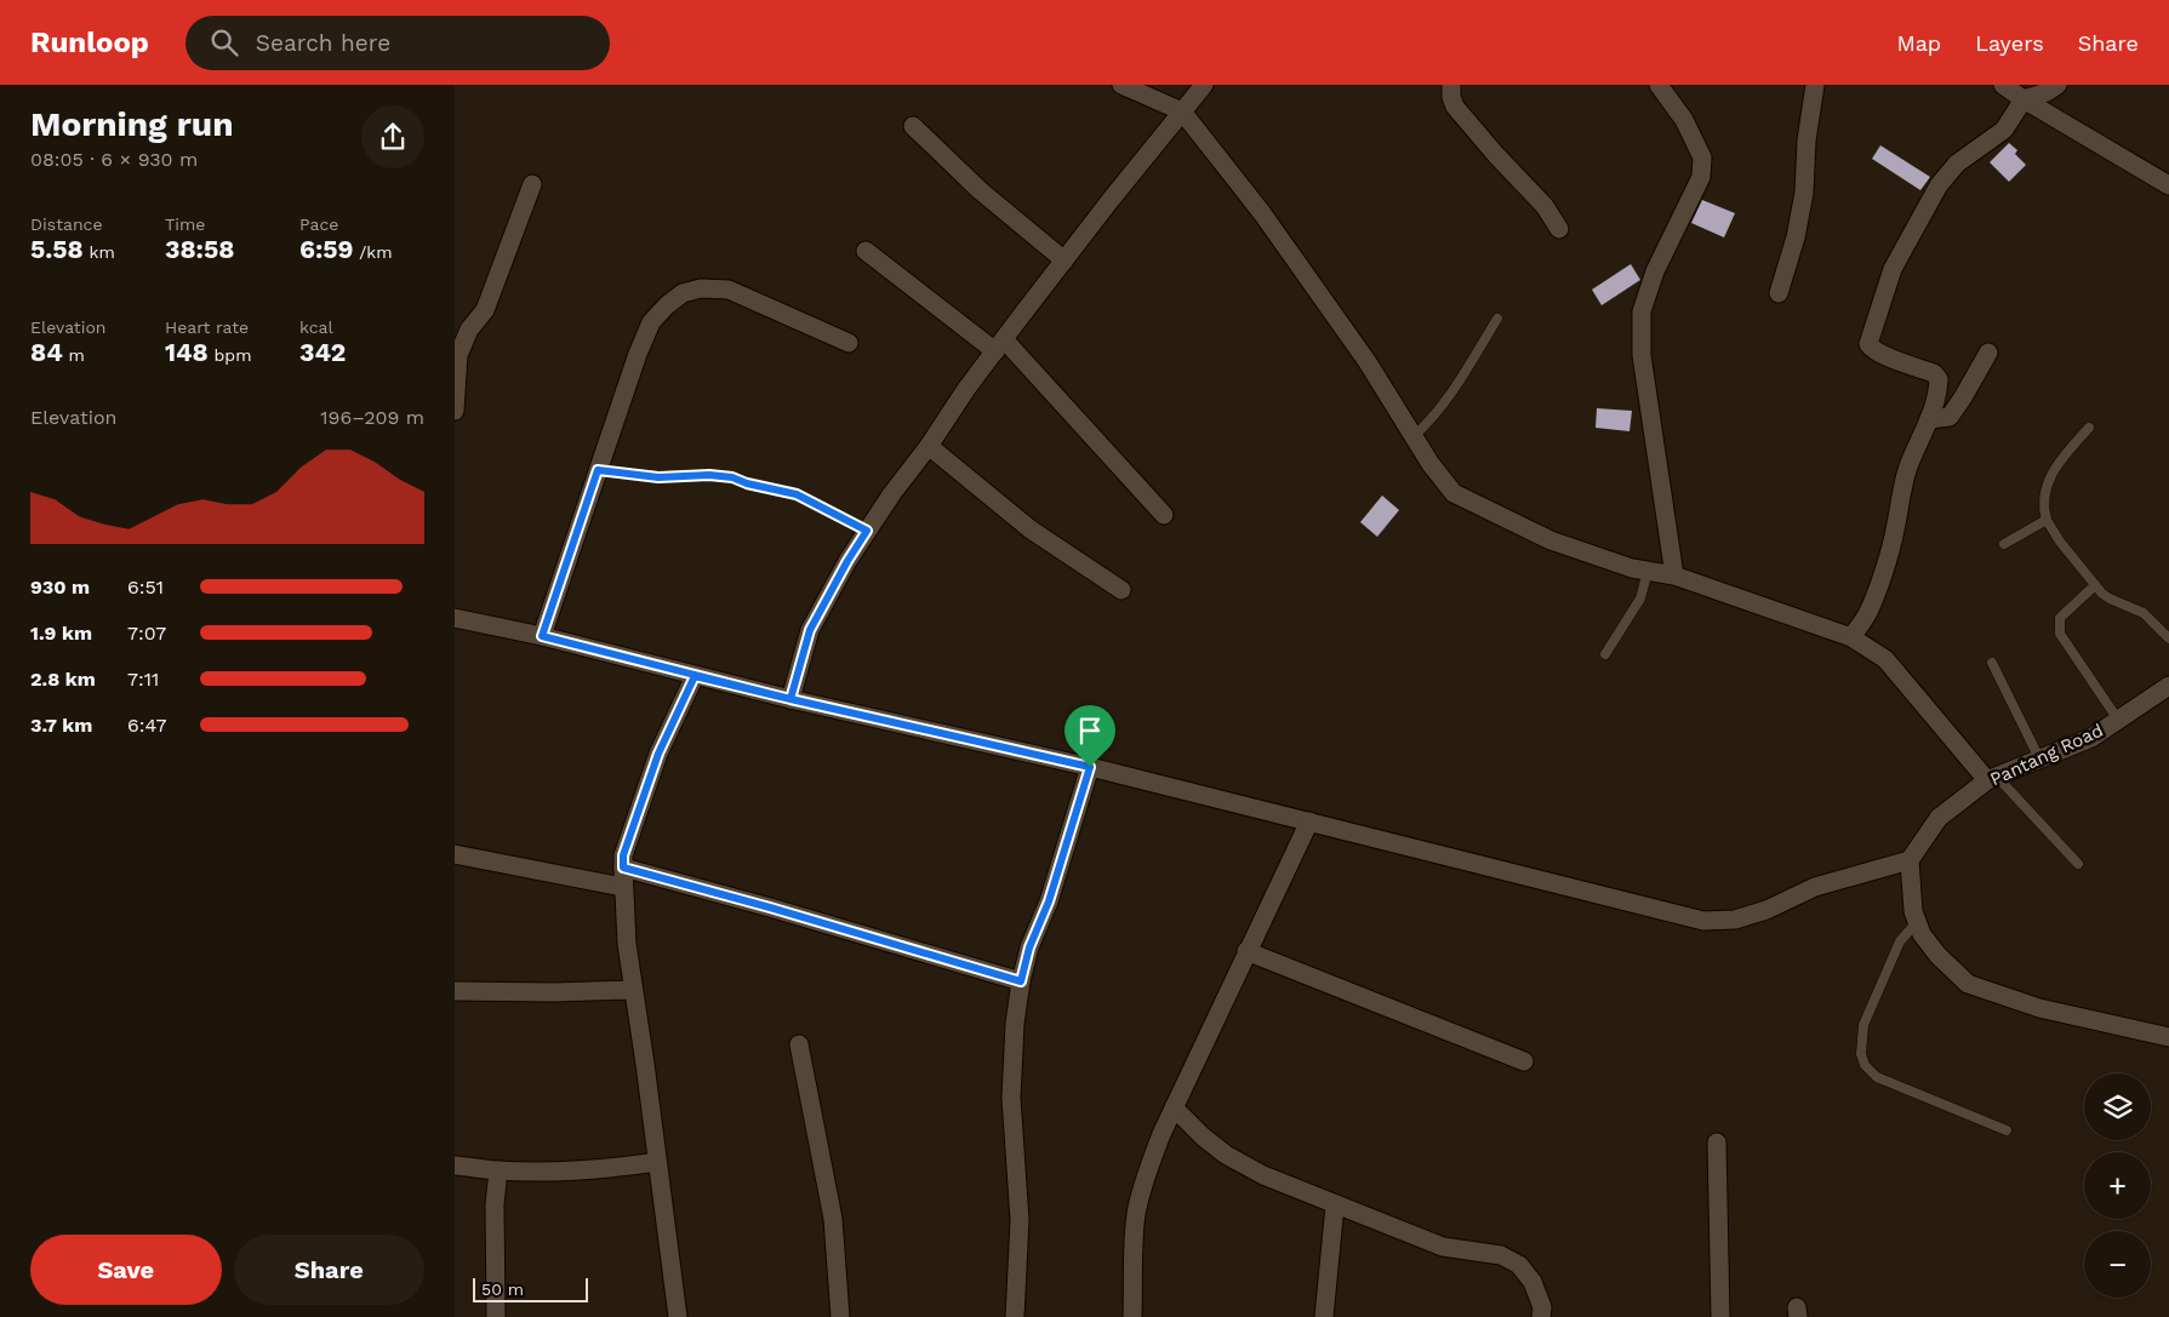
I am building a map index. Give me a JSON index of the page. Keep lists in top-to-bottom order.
{
  "streets": {
    "street": ["Pantang Road"]
  },
  "scale_bar": "50 m",
  "page": {
    "header": "Runloop",
    "search": "Search here",
    "nav": ["Map", "Layers", "Share"],
    "heading": ["Morning run", "08:05 · 6 × 930 m"],
    "stats": [
      ["Distance", "5.58 km"],
      ["Time", "38:58"],
      ["Pace", "6:59 /km"],
      ["Elevation", "84 m"],
      ["Heart rate", "148 bpm"],
      ["kcal", "342"]
    ],
    "chart": ["Elevation", "196–209 m"],
    "list": [
      {
        "name": "930 m",
        "note": "6:51"
      },
      {
        "name": "1.9 km",
        "note": "7:07"
      },
      {
        "name": "2.8 km",
        "note": "7:11"
      },
      {
        "name": "3.7 km",
        "note": "6:47"
      }
    ],
    "map_buttons": ["+", "−"],
    "buttons": ["Save", "Share"],
    "scale": "50 m"
  }
}
